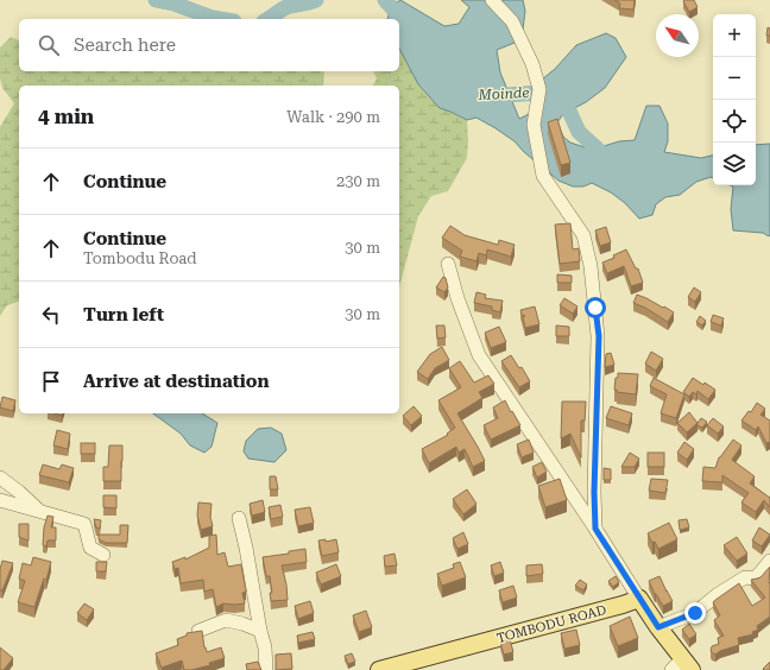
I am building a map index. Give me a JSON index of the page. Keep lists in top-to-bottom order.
{
  "streets": {
    "main road": ["TOMBODU ROAD"]
  },
  "water": ["Moinde"],
  "north": "top left",
  "page": {
    "map_buttons": ["+", "−"],
    "search": "Search here",
    "heading": ["4 min", "Walk · 290 m"],
    "list": [
      ["Continue", "230 m"],
      ["Continue", "Tombodu Road", "30 m"],
      ["Turn left", "30 m"],
      "Arrive at destination"
    ]
  }
}
